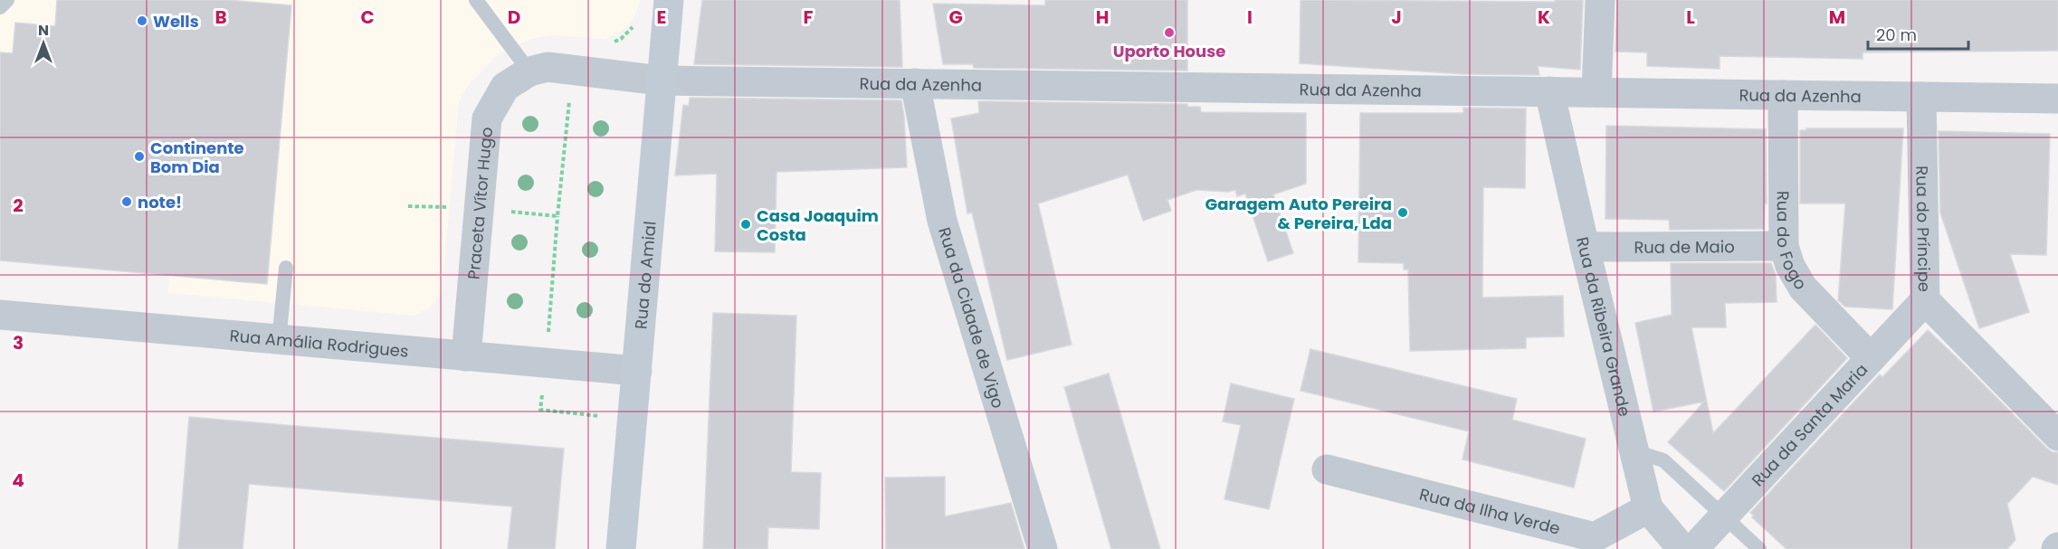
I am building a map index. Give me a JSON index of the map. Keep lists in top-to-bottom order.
{
  "streets": {
    "main road": ["Rua do Amial"],
    "street": [
      "Rua da Azenha",
      "Praceta Vítor Hugo",
      "Rua do Príncipe",
      "Rua do Fogo",
      "Rua de Maio",
      "Rua da Cidade de Vigo",
      "Rua da Ribeira Grande",
      "Rua Amália Rodrigues",
      "Rua da Santa Maria",
      "Rua da Ilha Verde"
    ]
  },
  "crossings": [
    ["Rua da Azenha", "Praceta Vítor Hugo"],
    ["Rua da Azenha", "Rua do Príncipe"],
    ["Rua da Azenha", "Rua do Fogo"],
    ["Rua da Azenha", "Rua do Amial"],
    ["Rua da Azenha", "Rua da Cidade de Vigo"],
    ["Rua da Azenha", "Rua da Ribeira Grande"],
    ["Praceta Vítor Hugo", "Rua do Amial"],
    ["Praceta Vítor Hugo", "Rua Amália Rodrigues"],
    ["Rua do Príncipe", "Rua da Santa Maria"],
    ["Rua do Fogo", "Rua de Maio"],
    ["Rua do Fogo", "Rua da Santa Maria"],
    ["Rua de Maio", "Rua da Ribeira Grande"],
    ["Rua do Amial", "Rua Amália Rodrigues"],
    ["Rua da Ribeira Grande", "Rua da Ilha Verde"]
  ],
  "places": [
    "Wells",
    "Uporto House",
    "Continente Bom Dia",
    "note!",
    "Garagem Auto Pereira & Pereira, Lda",
    "Casa Joaquim Costa"
  ],
  "scale_bar": "20 m",
  "north": "top",
  "grid": {
    "columns": [
      "B",
      "C",
      "D",
      "E",
      "F",
      "G",
      "H",
      "I",
      "J",
      "K",
      "L",
      "M"
    ],
    "rows": ["2", "3", "4"]
  }
}
